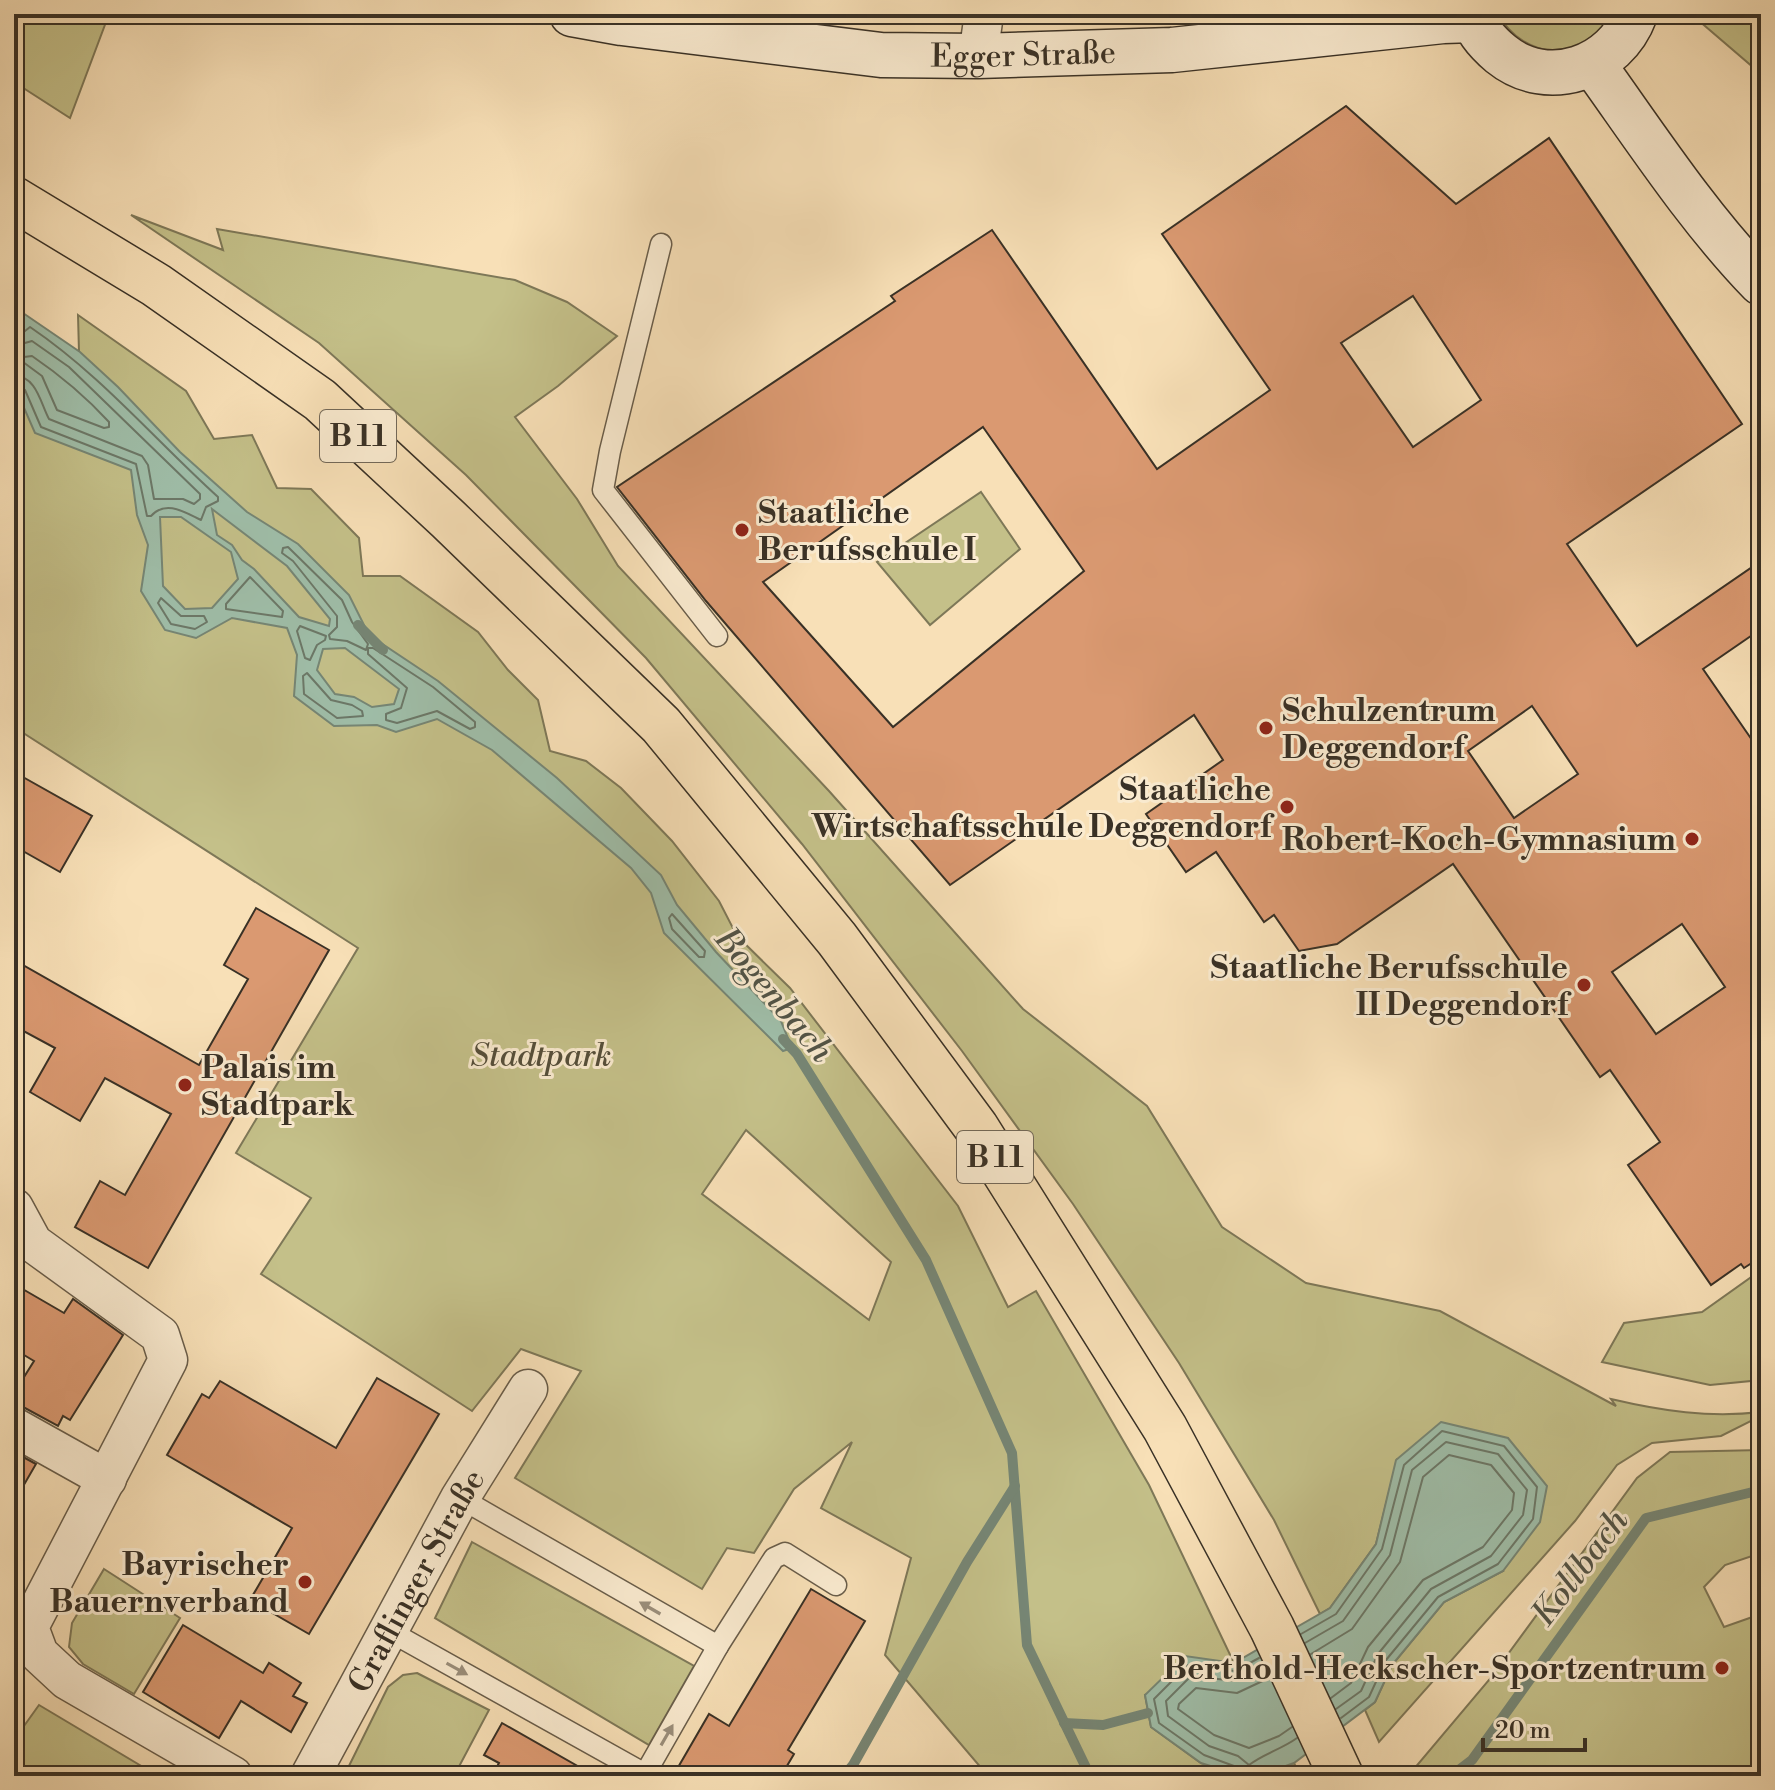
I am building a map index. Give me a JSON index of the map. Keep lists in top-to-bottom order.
{
  "streets": {
    "highway": ["B 11"],
    "street": ["Egger Straße", "Graflinger Straße"]
  },
  "water": ["Bogenbach", "Kollbach"],
  "parks": ["Stadtpark"],
  "places": [
    "Staatliche Berufsschule I",
    "Schulzentrum Deggendorf",
    "Staatliche Wirtschaftsschule Deggendorf",
    "Robert-Koch-Gymnasium",
    "Staatliche Berufsschule II Deggendorf",
    "Palais im Stadtpark",
    "Bayrischer Bauernverband",
    "Berthold-Heckscher-Sportzentrum"
  ],
  "scale_bar": "20 m"
}
